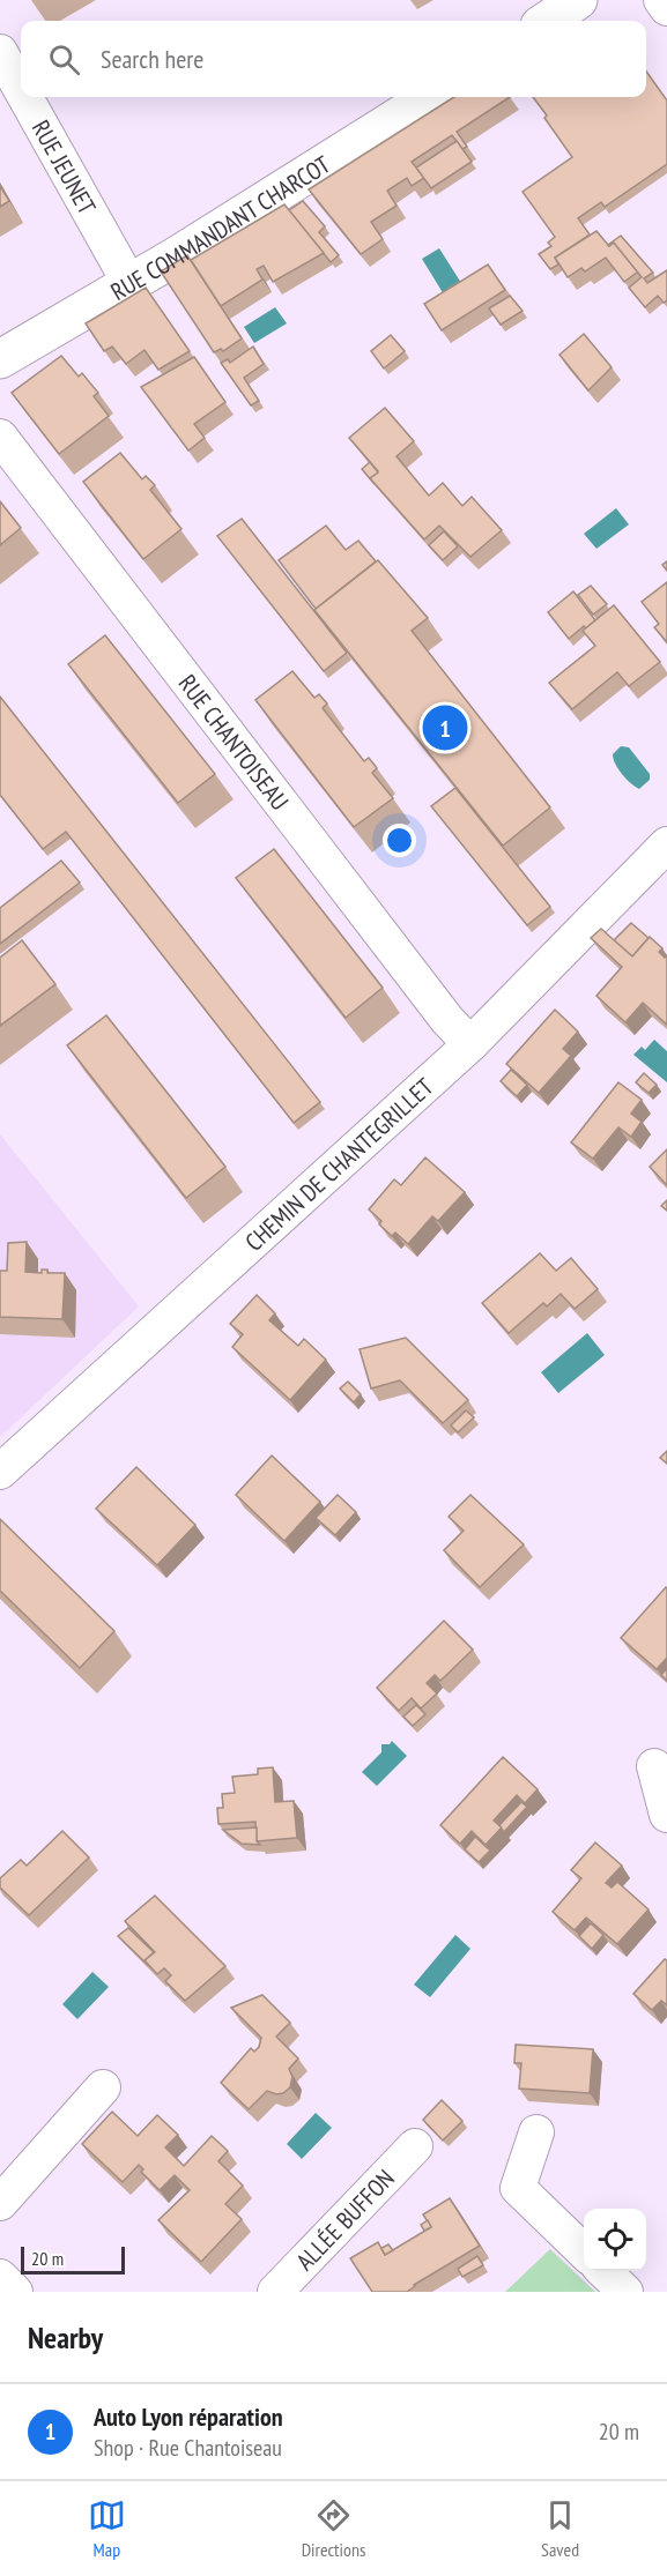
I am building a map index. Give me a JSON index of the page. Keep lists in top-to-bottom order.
{
  "streets": {
    "main road": ["RUE COMMANDANT CHARCOT"],
    "street": [
      "RUE JEUNET",
      "RUE CHANTOISEAU",
      "CHEMIN DE CHANTEGRILLET",
      "ALLÉE BUFFON"
    ]
  },
  "crossings": [
    ["RUE JEUNET", "RUE COMMANDANT CHARCOT"],
    ["RUE CHANTOISEAU", "CHEMIN DE CHANTEGRILLET"]
  ],
  "scale_bar": "20 m",
  "page": {
    "search": "Search here",
    "pins": "1",
    "scale": "20 m",
    "heading": "Nearby",
    "list": [
      {
        "mark": "1",
        "name": "Auto Lyon réparation",
        "note": "Shop · Rue Chantoiseau",
        "value": "20 m"
      }
    ],
    "nav": ["Map", "Directions", "Saved"]
  }
}
